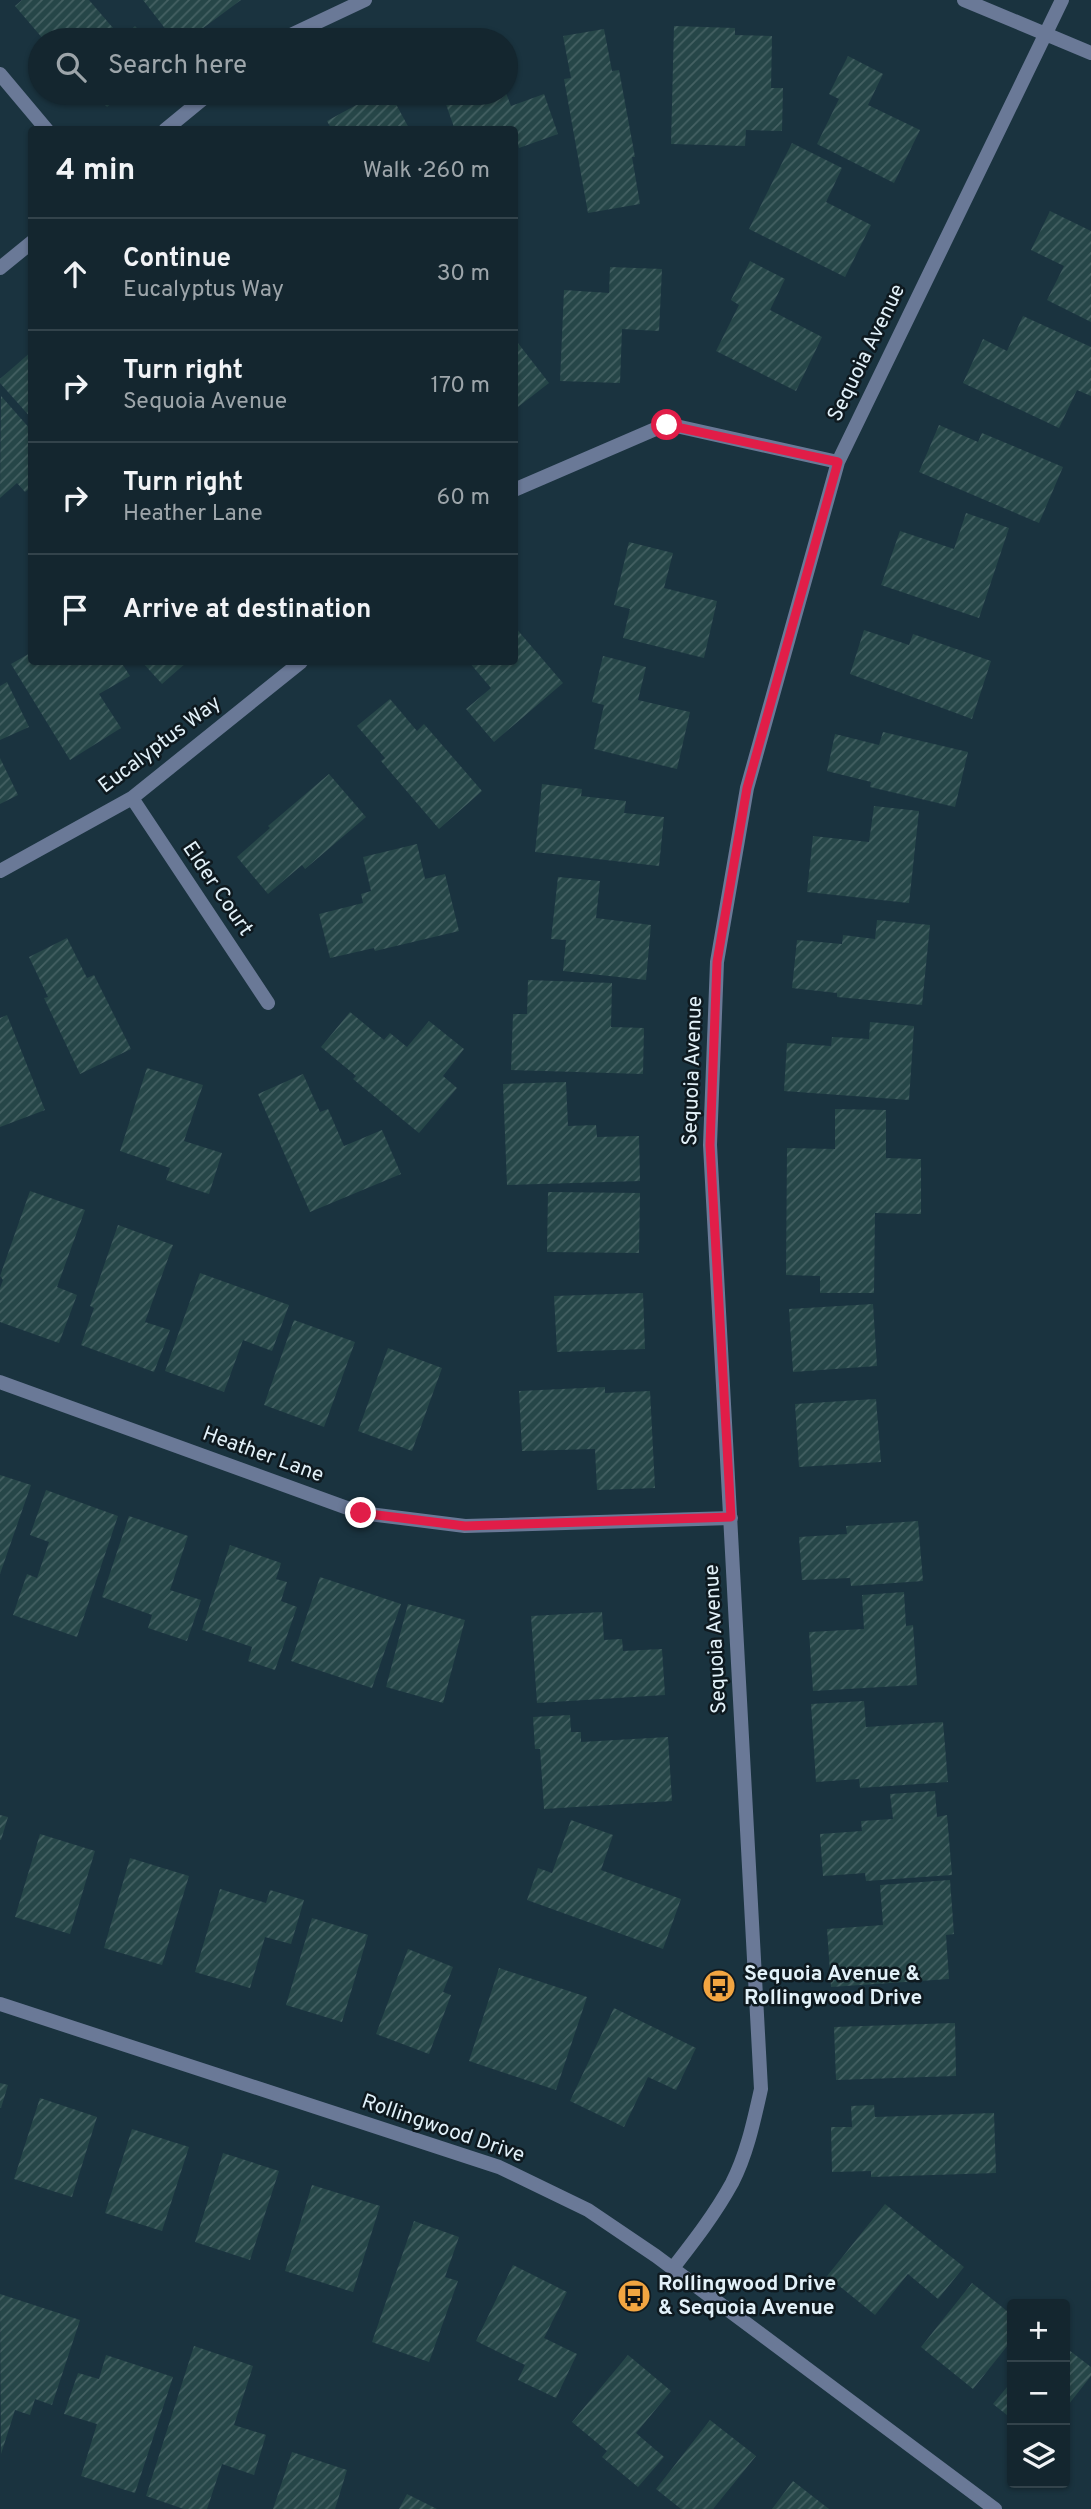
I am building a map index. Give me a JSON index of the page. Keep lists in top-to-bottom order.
{
  "streets": {
    "street": [
      "Sequoia Avenue",
      "Eucalyptus Way",
      "Elder Court",
      "Heather Lane",
      "Rollingwood Drive"
    ]
  },
  "crossings": [
    ["Sequoia Avenue", "Heather Lane"],
    ["Sequoia Avenue", "Rollingwood Drive"],
    ["Eucalyptus Way", "Elder Court"]
  ],
  "places": {
    "bus stop": ["Sequoia Avenue & Rollingwood Drive", "Rollingwood Drive & Sequoia Avenue"]
  },
  "page": {
    "search": "Search here",
    "heading": ["4 min", "Walk · 260 m"],
    "list": [
      ["Continue", "Eucalyptus Way", "30 m"],
      ["Turn right", "Sequoia Avenue", "170 m"],
      ["Turn right", "Heather Lane", "60 m"],
      "Arrive at destination"
    ],
    "map_buttons": ["+", "−"]
  }
}
